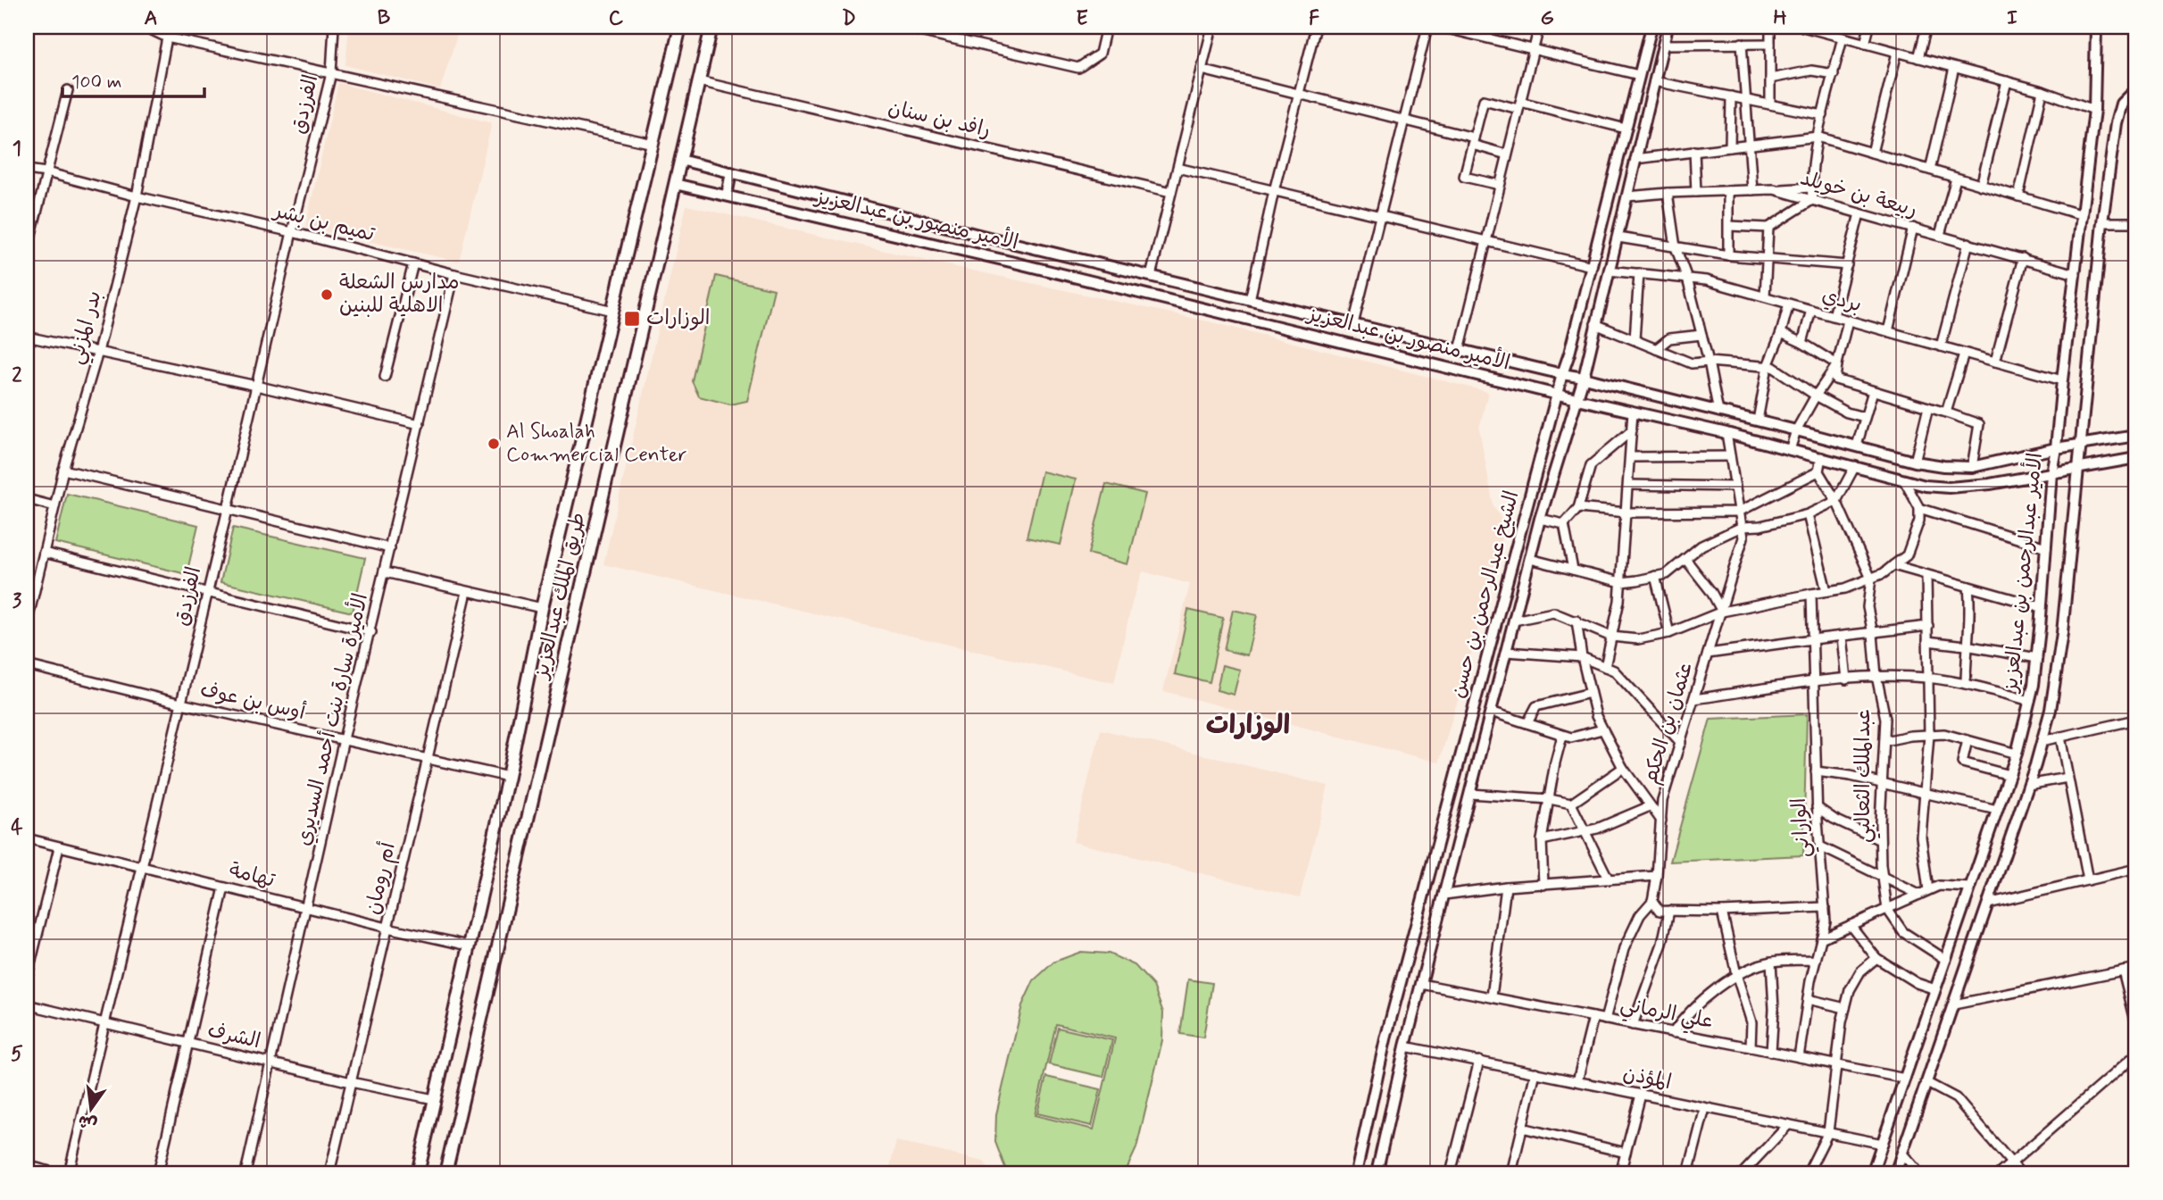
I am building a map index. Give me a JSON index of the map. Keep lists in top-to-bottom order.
{
  "streets": {
    "main road": ["طريق الملك عبدالعزيز"],
    "street": [
      "الفرزدق",
      "رافد بن سنان",
      "ربيعة بن خويلد",
      "الأمير منصور بن عبدالعزيز",
      "تميم بن بشر",
      "بردي",
      "بدر المزني",
      "الأمير عبدالرحمن بن عبدالعزيز",
      "الشيخ عبدالرحمن بن حسن",
      "أوس بن عوف",
      "الأميرة سارة بنت أحمد السديري",
      "عثمان بن الحكم",
      "عبدالملك الثعالبي",
      "الواراني",
      "تهامة",
      "أم رومان",
      "علي الرماني",
      "الشرف",
      "المؤذن"
    ]
  },
  "crossings": [
    ["الفرزدق", "تميم بن بشر"],
    ["الفرزدق", "أوس بن عوف"],
    ["الفرزدق", "تهامة"],
    ["الفرزدق", "الشرف"],
    ["رافد بن سنان", "طريق الملك عبدالعزيز"],
    ["ربيعة بن خويلد", "الأمير عبدالرحمن بن عبدالعزيز"],
    ["ربيعة بن خويلد", "الشيخ عبدالرحمن بن حسن"],
    ["الأمير منصور بن عبدالعزيز", "الأمير عبدالرحمن بن عبدالعزيز"],
    ["الأمير منصور بن عبدالعزيز", "الشيخ عبدالرحمن بن حسن"],
    ["الأمير منصور بن عبدالعزيز", "طريق الملك عبدالعزيز"],
    ["الأمير منصور بن عبدالعزيز", "عثمان بن الحكم"],
    ["تميم بن بشر", "بدر المزني"],
    ["تميم بن بشر", "طريق الملك عبدالعزيز"],
    ["تميم بن بشر", "الأميرة سارة بنت أحمد السديري"],
    ["بردي", "الأمير عبدالرحمن بن عبدالعزيز"],
    ["بردي", "الشيخ عبدالرحمن بن حسن"],
    ["الأمير عبدالرحمن بن عبدالعزيز", "عبدالملك الثعالبي"],
    ["الأمير عبدالرحمن بن عبدالعزيز", "علي الرماني"],
    ["الأمير عبدالرحمن بن عبدالعزيز", "المؤذن"],
    ["الشيخ عبدالرحمن بن حسن", "علي الرماني"],
    ["الشيخ عبدالرحمن بن حسن", "المؤذن"],
    ["طريق الملك عبدالعزيز", "أوس بن عوف"],
    ["طريق الملك عبدالعزيز", "تهامة"],
    ["طريق الملك عبدالعزيز", "الشرف"],
    ["أوس بن عوف", "الأميرة سارة بنت أحمد السديري"],
    ["أوس بن عوف", "أم رومان"],
    ["الأميرة سارة بنت أحمد السديري", "تهامة"],
    ["الأميرة سارة بنت أحمد السديري", "الشرف"],
    ["عثمان بن الحكم", "علي الرماني"],
    ["الواراني", "علي الرماني"],
    ["تهامة", "أم رومان"],
    ["أم رومان", "الشرف"]
  ],
  "districts": ["الوزارات"],
  "places": {
    "other": ["مدارس الشعلة الاهلية للبنين", "Al Shoalah Commercial Center"],
    "transit": ["الوزارات"]
  },
  "scale_bar": "100 m",
  "north": "bottom",
  "grid": {
    "columns": [
      "A",
      "B",
      "C",
      "D",
      "E",
      "F",
      "G",
      "H",
      "I"
    ],
    "rows": [
      "1",
      "2",
      "3",
      "4",
      "5"
    ]
  }
}
